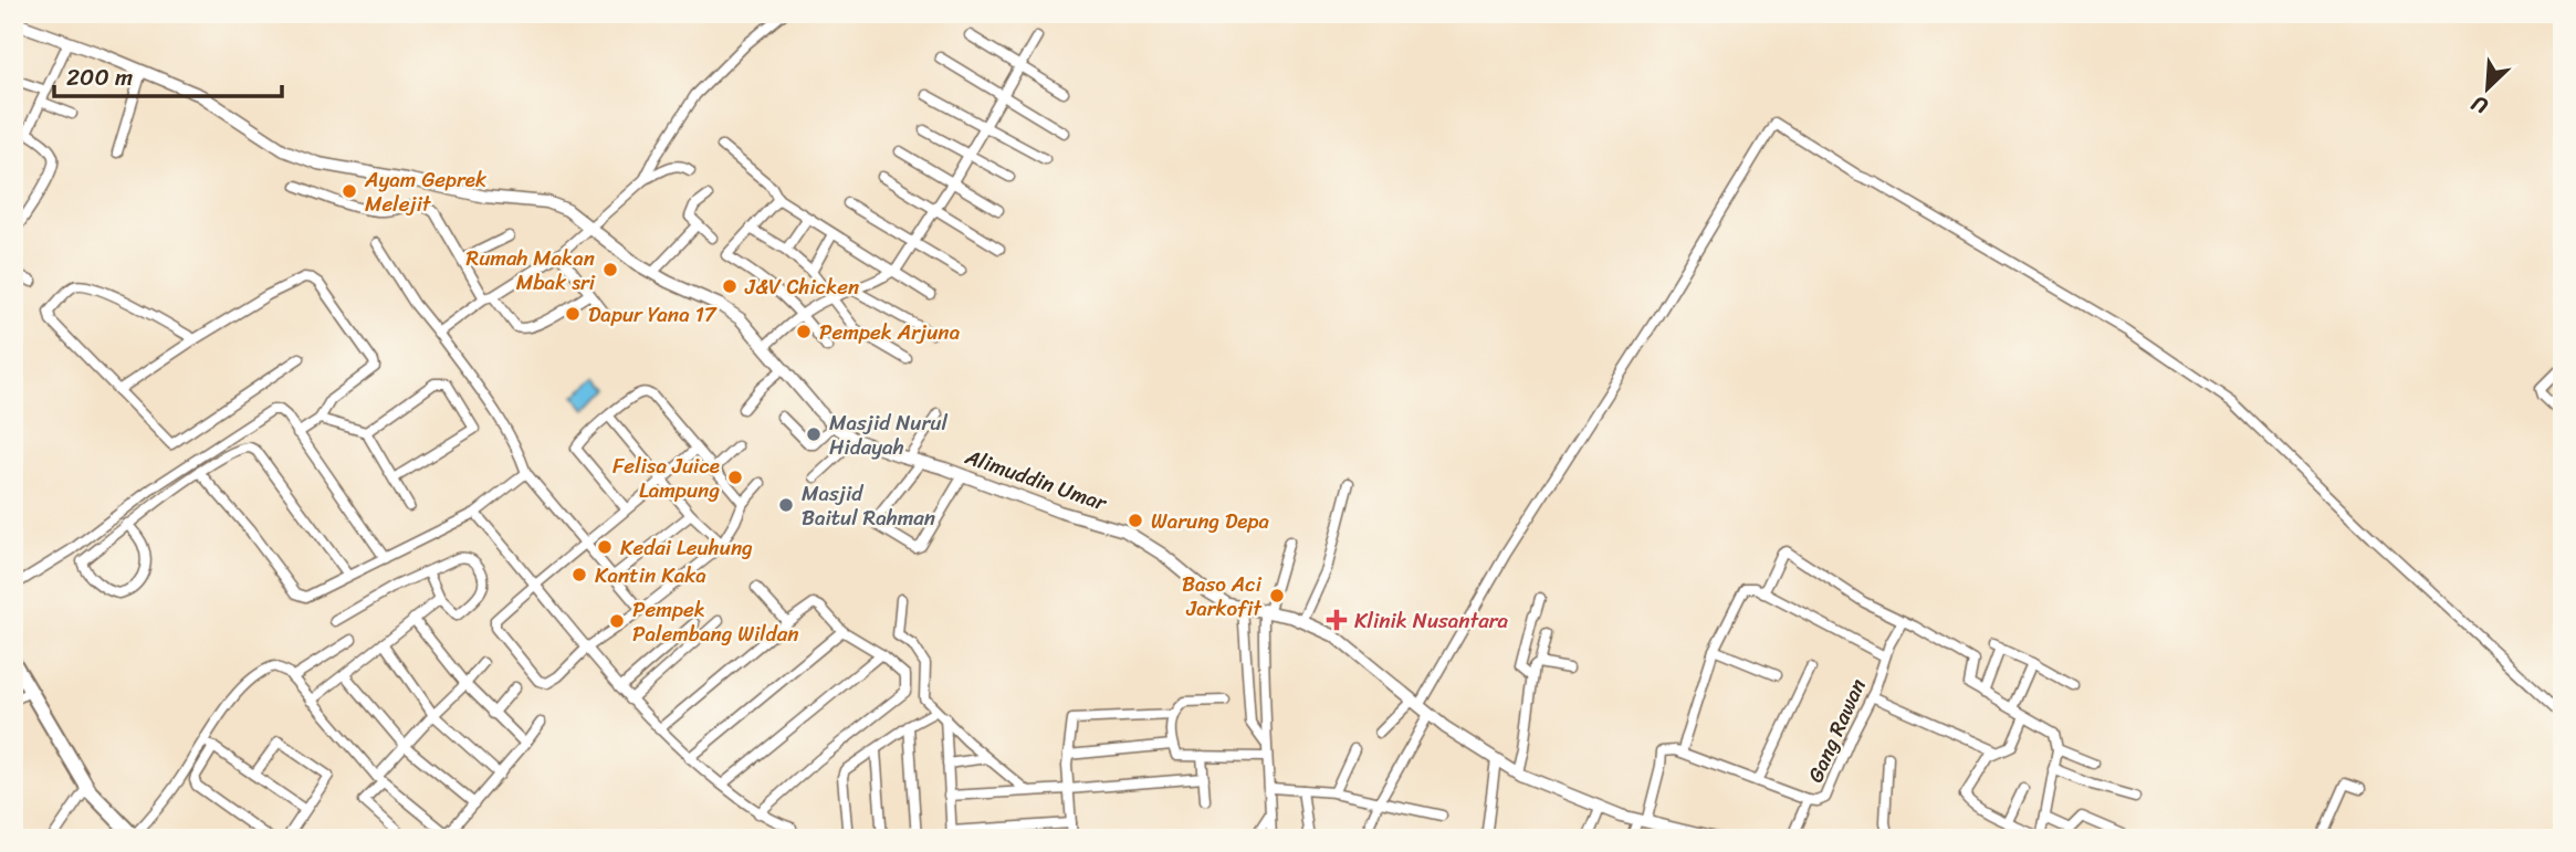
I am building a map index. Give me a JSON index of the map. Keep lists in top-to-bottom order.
{
  "streets": {
    "street": ["Alimuddin Umar", "Gang Rawan"]
  },
  "places": {
    "other": [
      "Ayam Geprek Melejit",
      "Rumah Makan Mbak sri",
      "J&V Chicken",
      "Dapur Yana 17",
      "Pempek Arjuna",
      "Masjid Nurul Hidayah",
      "Felisa Juice Lampung",
      "Masjid Baitul Rahman",
      "Warung Depa",
      "Kedai Leuhung",
      "Kantin Kaka",
      "Baso Aci Jarkofit",
      "Pempek Palembang Wildan"
    ],
    "health": ["Klinik Nusantara"]
  },
  "scale_bar": "200 m",
  "north": "bottom left"
}
